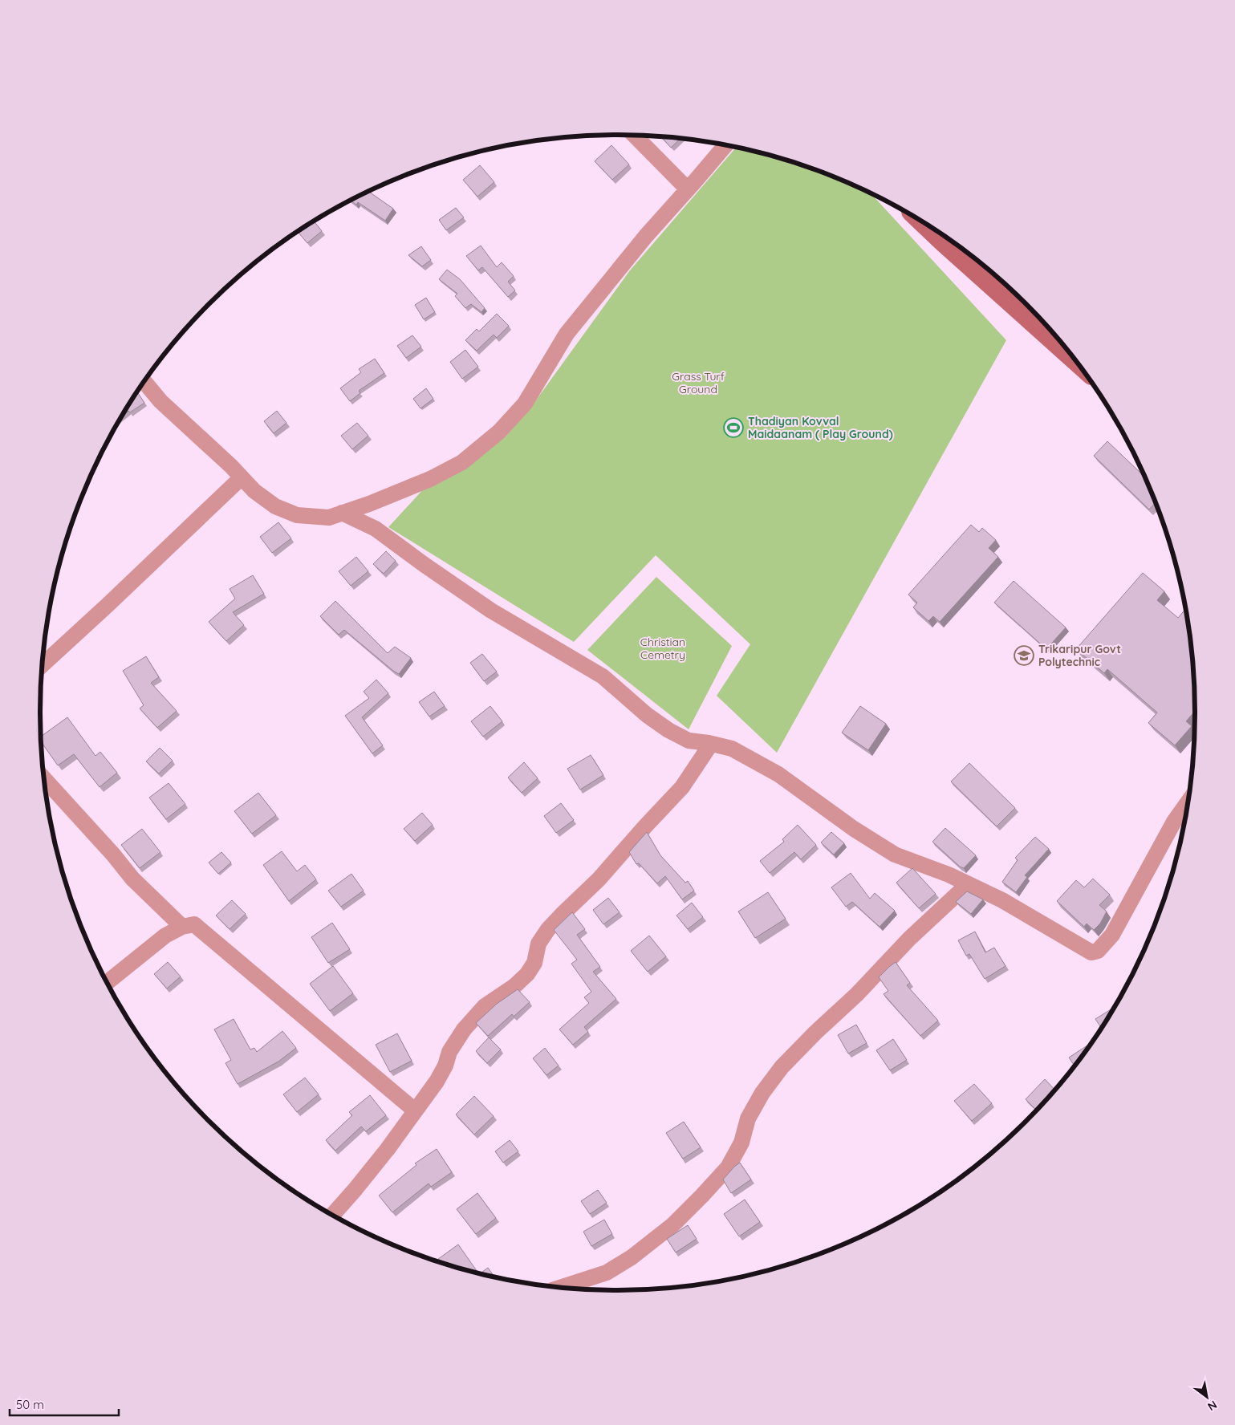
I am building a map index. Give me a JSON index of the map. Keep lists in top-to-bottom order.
{
  "parks": ["Grass Turf Ground", "Christian Cemetry"],
  "places": {
    "sports": ["Thadiyan Kovval Maidaanam ( Play Ground)"],
    "school or university": ["Trikaripur Govt Polytechnic"]
  },
  "scale_bar": "50 m",
  "north": "bottom right"
}
